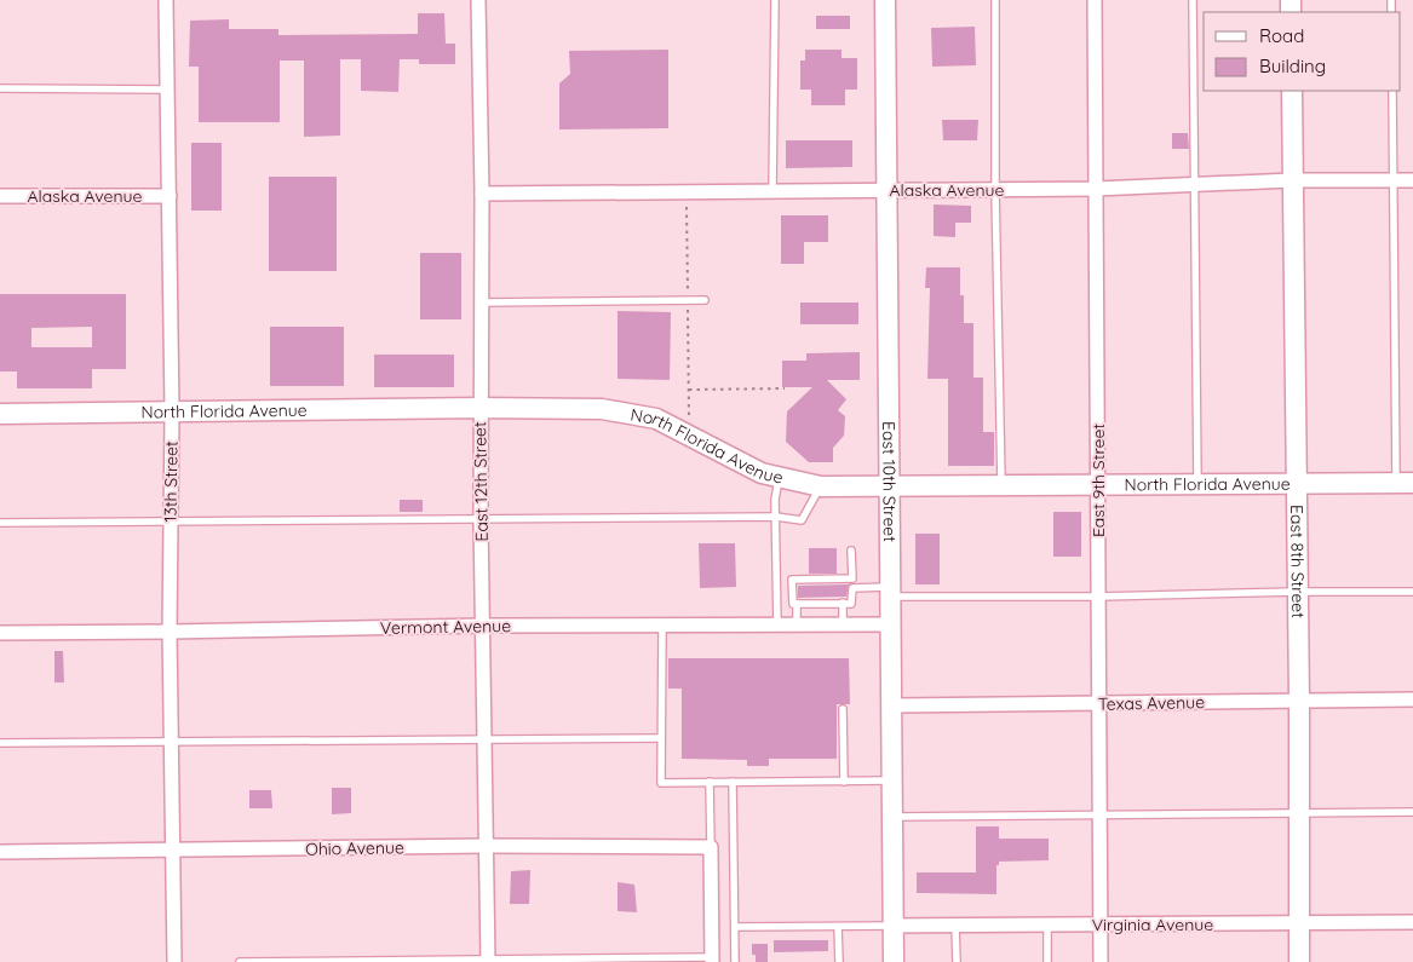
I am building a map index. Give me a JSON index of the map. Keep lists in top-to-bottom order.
{
  "streets": {
    "main road": ["North Florida Avenue", "East 10th Street", "East 8th Street"],
    "street": [
      "Alaska Avenue",
      "East 9th Street",
      "13th Street",
      "East 12th Street",
      "Vermont Avenue",
      "Texas Avenue",
      "Ohio Avenue",
      "Virginia Avenue"
    ]
  },
  "crossings": [
    ["Alaska Avenue", "East 9th Street"],
    ["Alaska Avenue", "13th Street"],
    ["Alaska Avenue", "East 12th Street"],
    ["Alaska Avenue", "East 10th Street"],
    ["Alaska Avenue", "East 8th Street"],
    ["North Florida Avenue", "East 9th Street"],
    ["North Florida Avenue", "13th Street"],
    ["North Florida Avenue", "East 12th Street"],
    ["North Florida Avenue", "East 10th Street"],
    ["North Florida Avenue", "East 8th Street"],
    ["East 9th Street", "Texas Avenue"],
    ["East 9th Street", "Virginia Avenue"],
    ["13th Street", "Vermont Avenue"],
    ["13th Street", "Ohio Avenue"],
    ["East 12th Street", "Vermont Avenue"],
    ["East 12th Street", "Ohio Avenue"],
    ["East 10th Street", "Vermont Avenue"],
    ["East 10th Street", "Texas Avenue"],
    ["East 10th Street", "Virginia Avenue"],
    ["East 8th Street", "Texas Avenue"],
    ["East 8th Street", "Virginia Avenue"]
  ],
  "legend": ["Road", "Building"]
}
